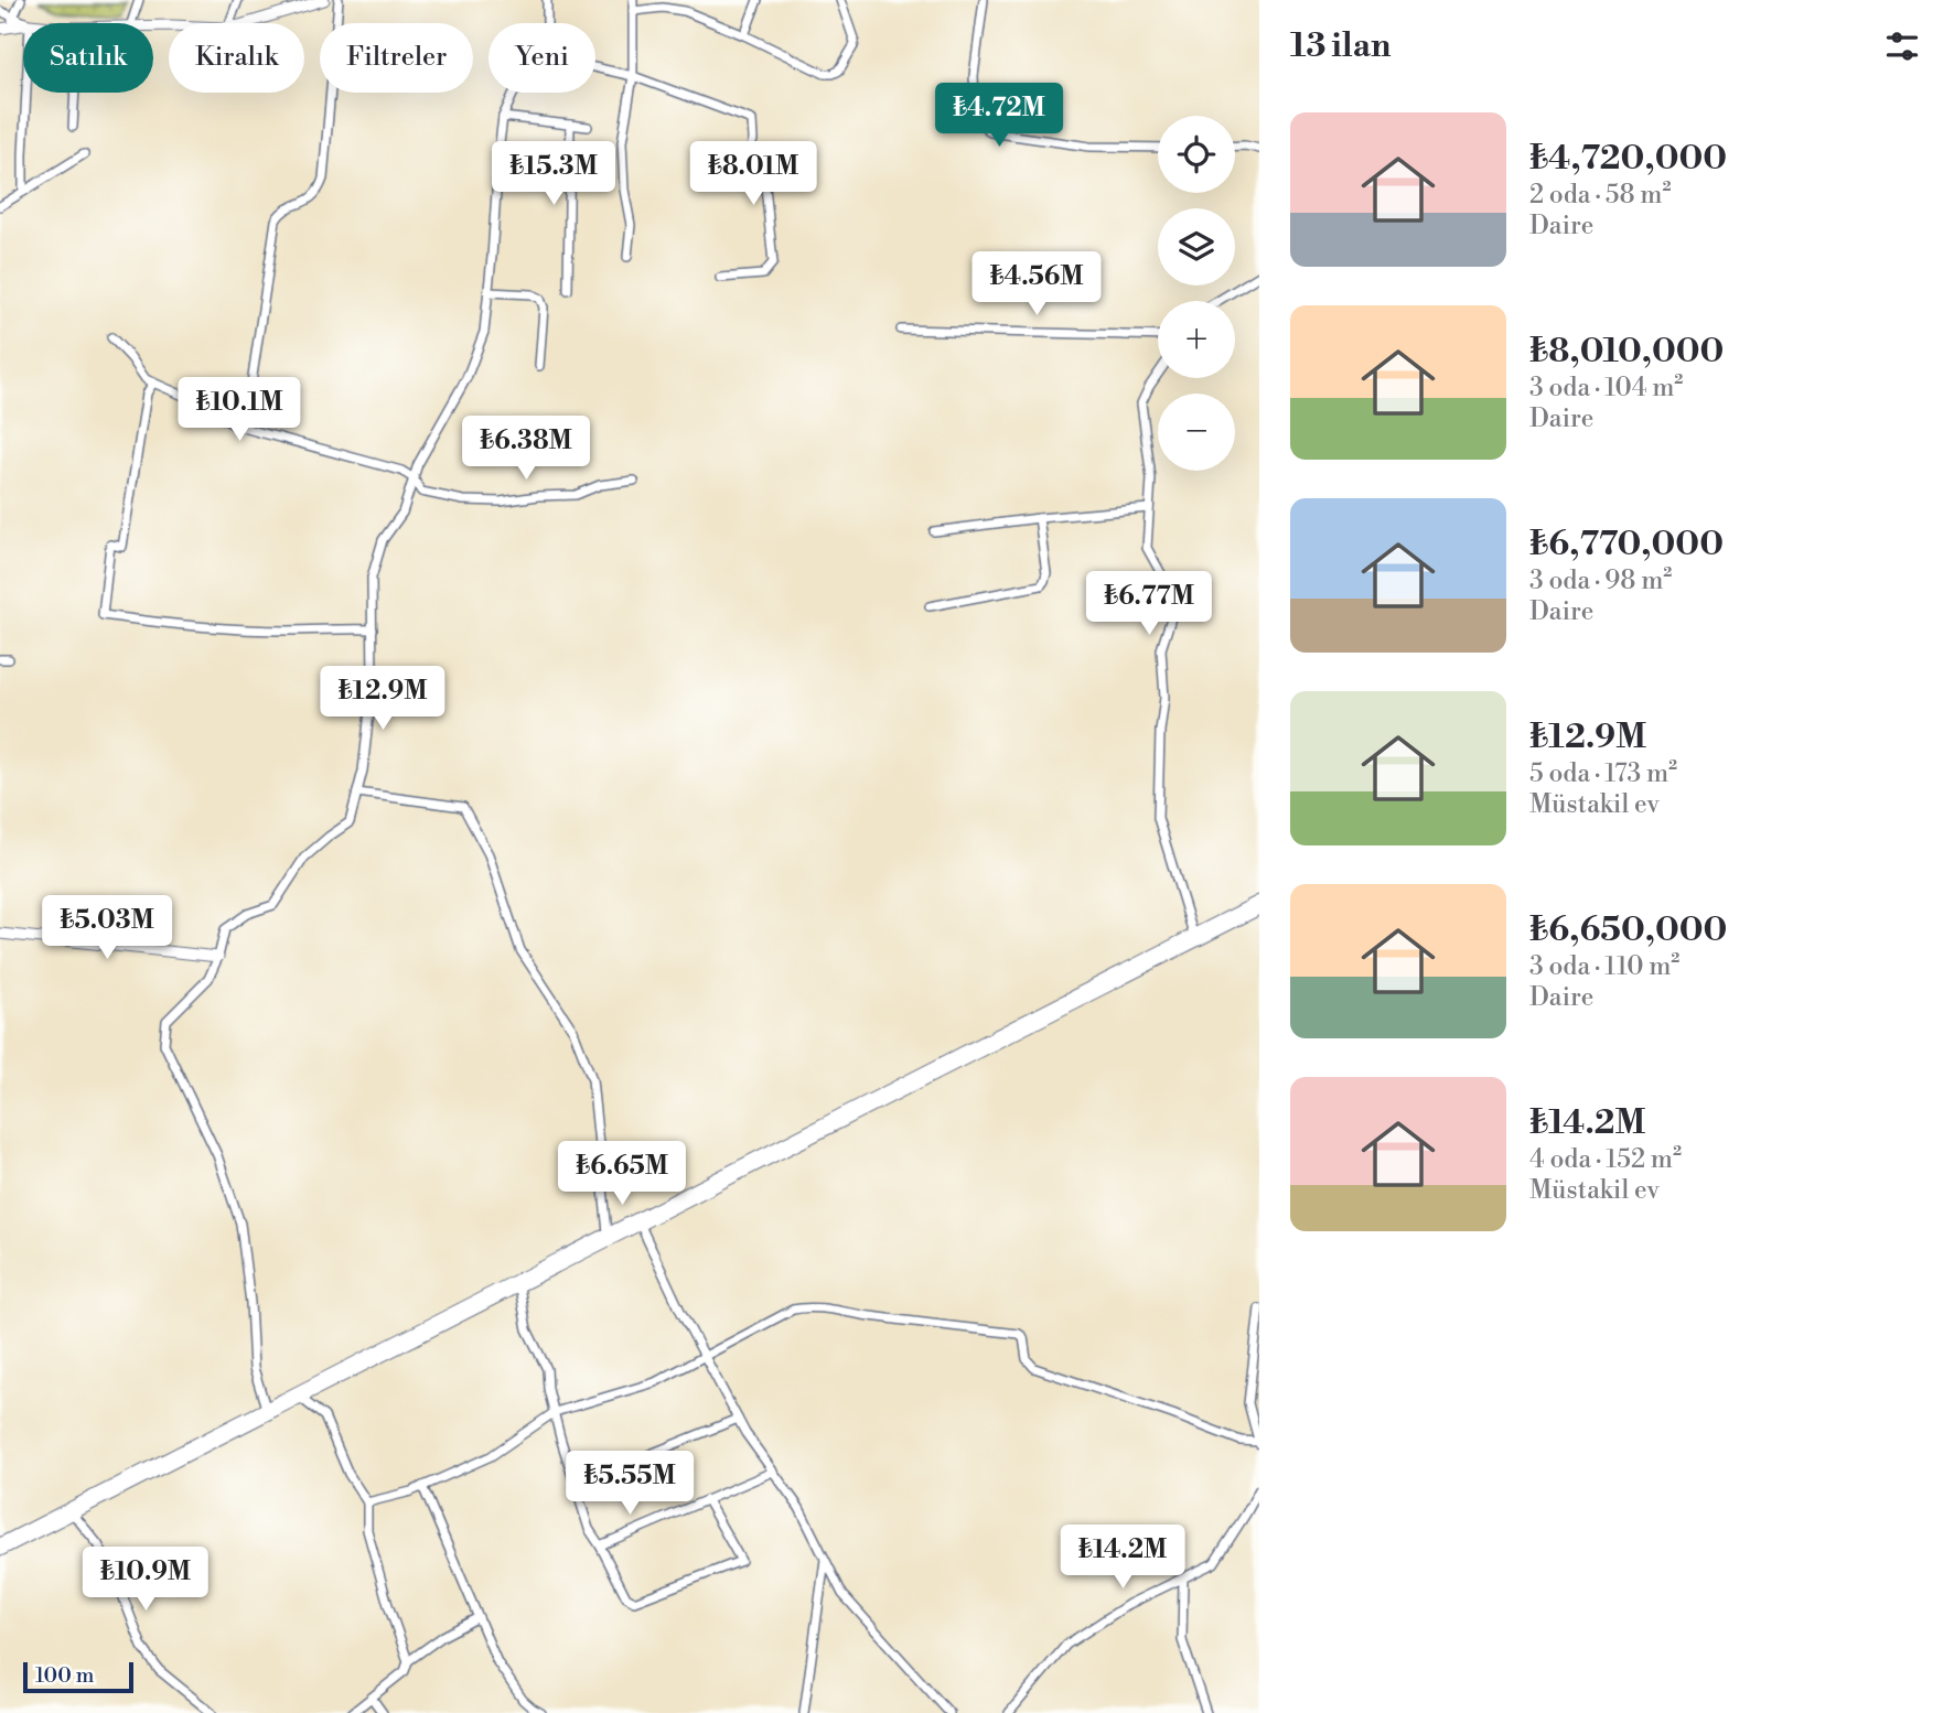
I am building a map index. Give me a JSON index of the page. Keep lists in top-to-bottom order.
{
  "scale_bar": "100 m",
  "page": {
    "heading": "13 ilan",
    "chip": [
      "Satılık",
      "Kiralık",
      "Filtreler",
      "Yeni"
    ],
    "price": [
      "₺4.72M",
      "₺15.3M",
      "₺8.01M",
      "₺4.56M",
      "₺10.1M",
      "₺6.38M",
      "₺6.77M",
      "₺12.9M",
      "₺5.03M",
      "₺6.65M",
      "₺5.55M",
      "₺14.2M",
      "₺10.9M"
    ],
    "list": [
      {
        "name": "₺4,720,000",
        "note": "2 oda · 58 m² · Daire"
      },
      {
        "name": "₺8,010,000",
        "note": "3 oda · 104 m² · Daire"
      },
      {
        "name": "₺6,770,000",
        "note": "3 oda · 98 m² · Daire"
      },
      {
        "name": "₺12.9M",
        "note": "5 oda · 173 m² · Müstakil ev"
      },
      {
        "name": "₺6,650,000",
        "note": "3 oda · 110 m² · Daire"
      },
      {
        "name": "₺14.2M",
        "note": "4 oda · 152 m² · Müstakil ev"
      }
    ],
    "map_buttons": ["+", "−"],
    "scale": "100 m"
  }
}
